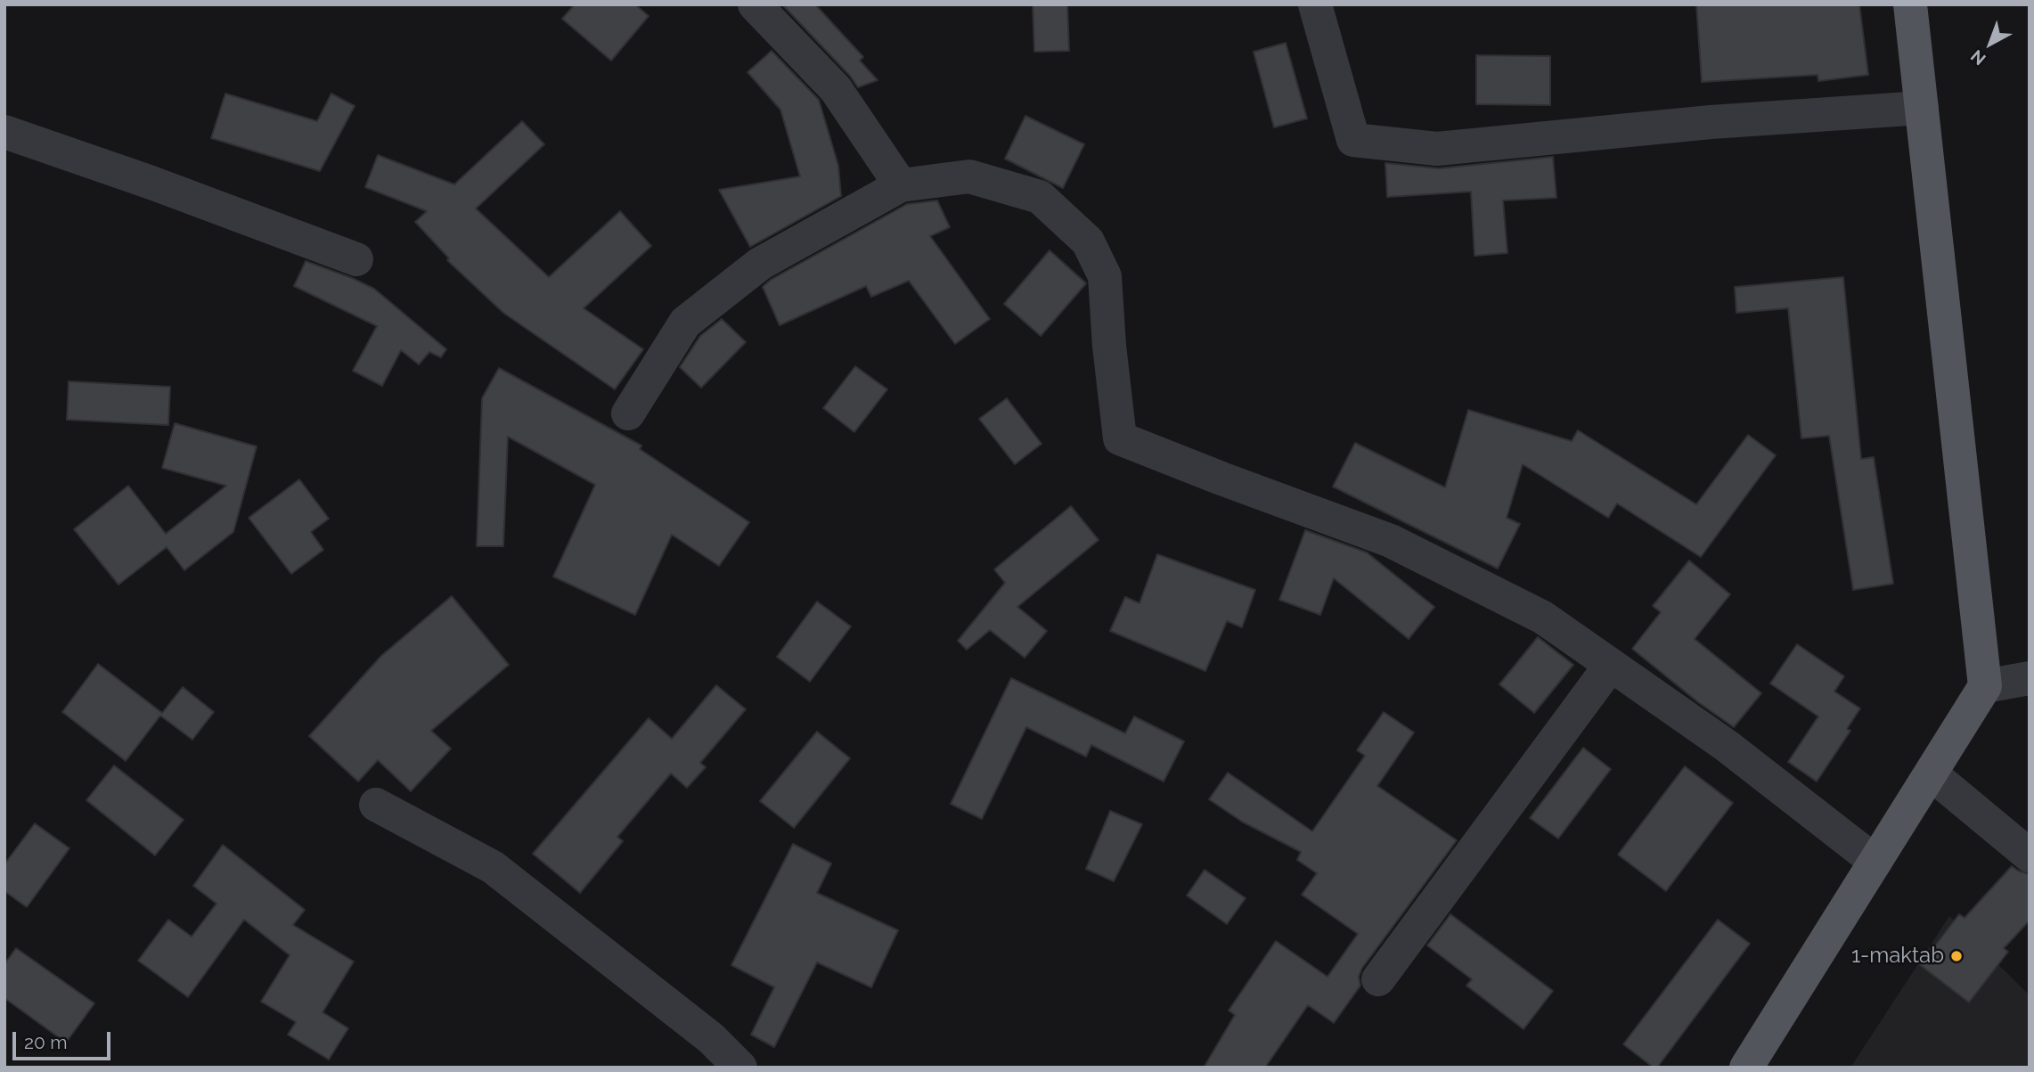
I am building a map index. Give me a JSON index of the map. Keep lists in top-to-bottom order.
{
  "places": ["1-maktab"],
  "scale_bar": "20 m",
  "north": "bottom left"
}
